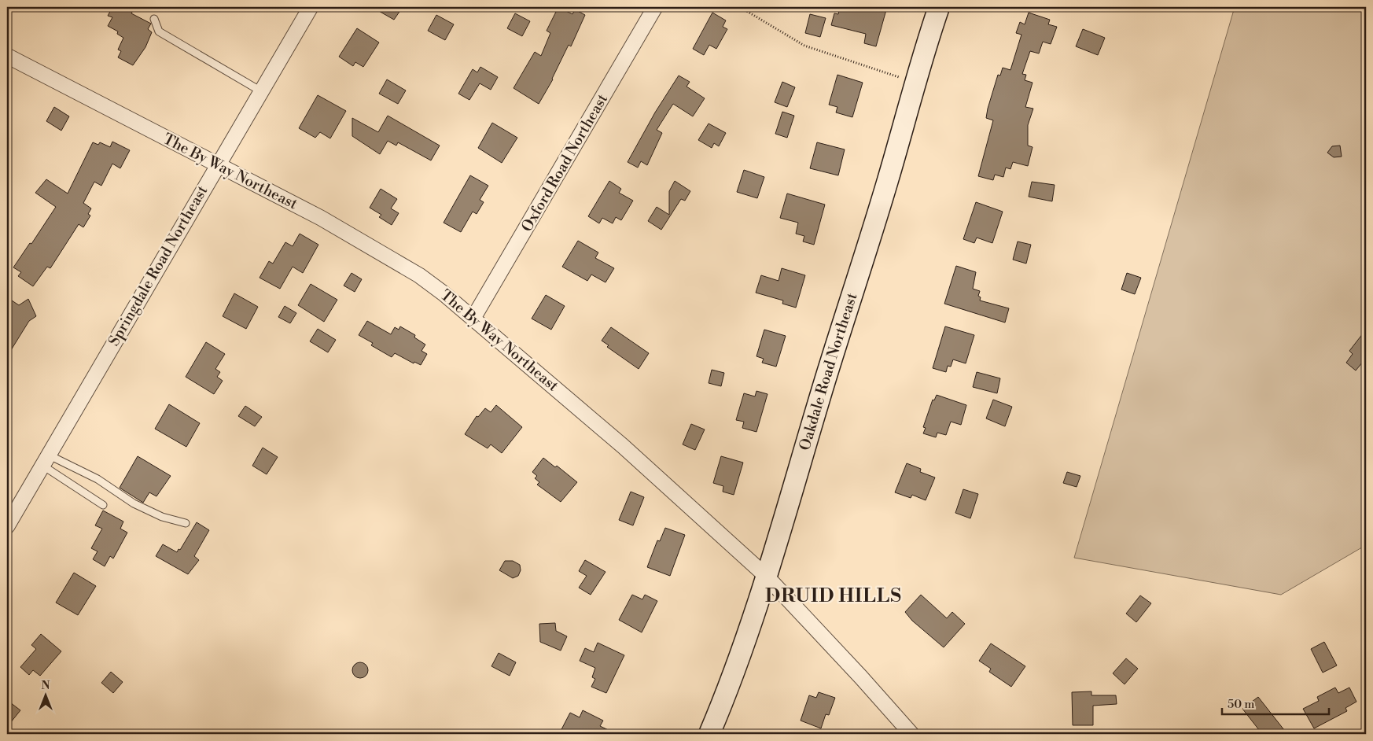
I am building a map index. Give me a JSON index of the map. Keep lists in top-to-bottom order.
{
  "streets": {
    "street": [
      "Oxford Road Northeast",
      "The By Way Northeast",
      "Springdale Road Northeast",
      "Oakdale Road Northeast"
    ]
  },
  "crossings": [
    ["Oxford Road Northeast", "The By Way Northeast"],
    ["The By Way Northeast", "Springdale Road Northeast"],
    ["The By Way Northeast", "Oakdale Road Northeast"]
  ],
  "districts": ["DRUID HILLS"],
  "scale_bar": "50 m",
  "north": "top"
}
